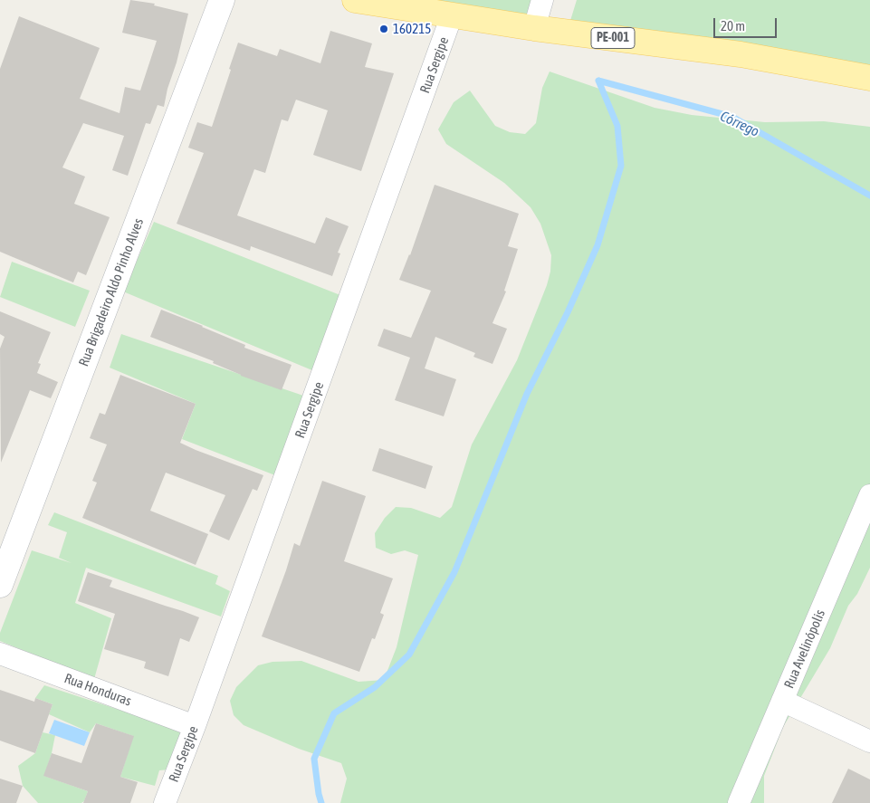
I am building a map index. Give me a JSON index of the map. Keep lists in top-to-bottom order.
{
  "streets": {
    "main road": ["PE-001"],
    "street": [
      "Rua Sergipe",
      "Rua Brigadeiro Aldo Pinho Alves",
      "Rua Avelinópolis",
      "Rua Honduras"
    ]
  },
  "crossings": [
    ["PE-001", "Rua Sergipe"],
    ["Rua Sergipe", "Rua Honduras"]
  ],
  "water": ["Córrego"],
  "places": ["160215"],
  "scale_bar": "20 m"
}
